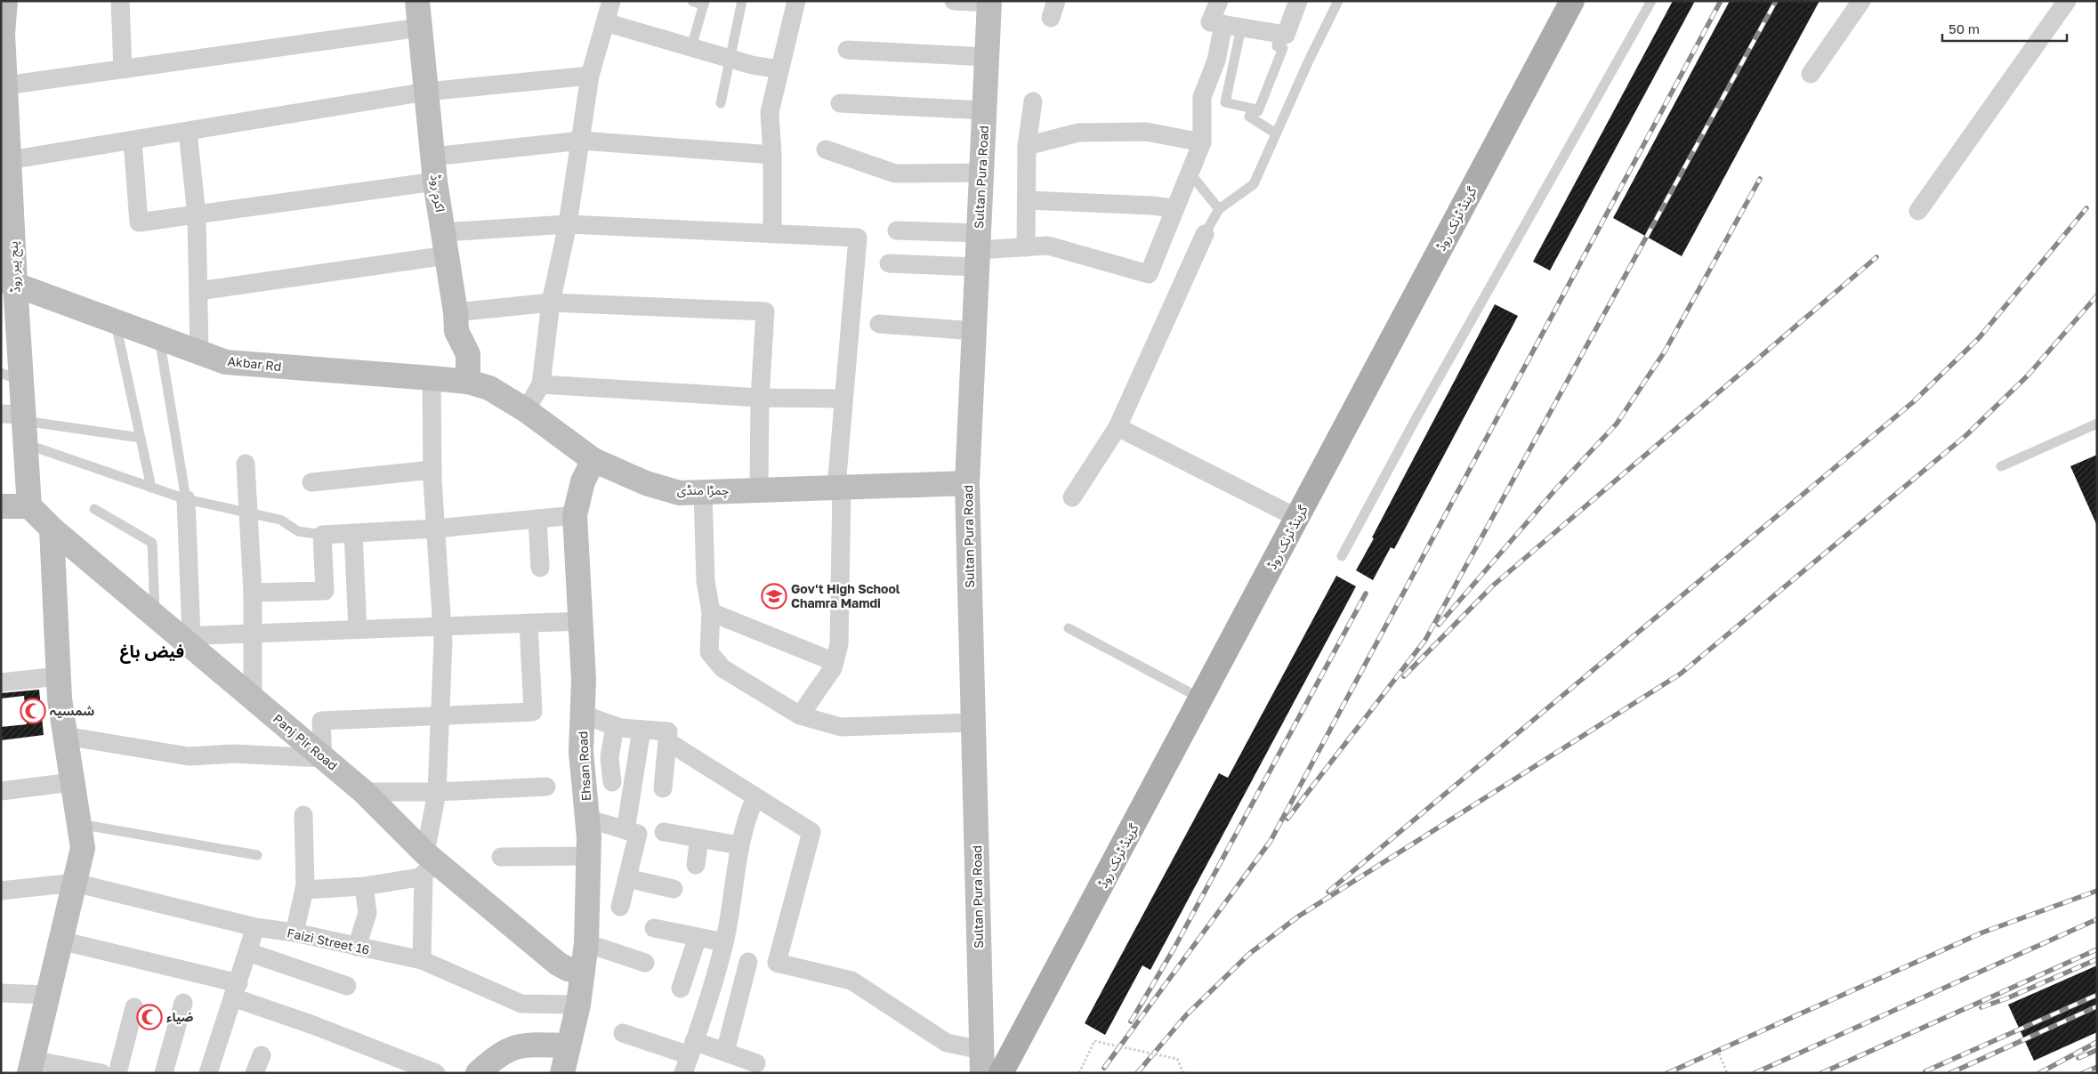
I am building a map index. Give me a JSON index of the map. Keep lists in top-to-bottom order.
{
  "streets": {
    "main road": [
      "Sultan Pura Road",
      "اکرم روڈ",
      "گرینڈ ٹرنک روڈ",
      "پنج پیر روڈ",
      "Akbar Rd",
      "چمڑا منڈی",
      "Panj Pir Road",
      "Ehsan Road"
    ],
    "street": ["Faizi Street 16"]
  },
  "crossings": [
    ["Sultan Pura Road", "چمڑا منڈی"],
    ["اکرم روڈ", "Akbar Rd"],
    ["اکرم روڈ", "چمڑا منڈی"],
    ["پنج پیر روڈ", "Akbar Rd"],
    ["پنج پیر روڈ", "Panj Pir Road"],
    ["Akbar Rd", "چمڑا منڈی"],
    ["چمڑا منڈی", "Ehsan Road"],
    ["Panj Pir Road", "Ehsan Road"],
    ["Ehsan Road", "Faizi Street 16"]
  ],
  "districts": ["فیض باغ"],
  "places": {
    "school or university": ["Gov't High School Chamra Mamdi"],
    "mosque": ["شمسیہ", "ضیاء"]
  },
  "scale_bar": "50 m"
}
